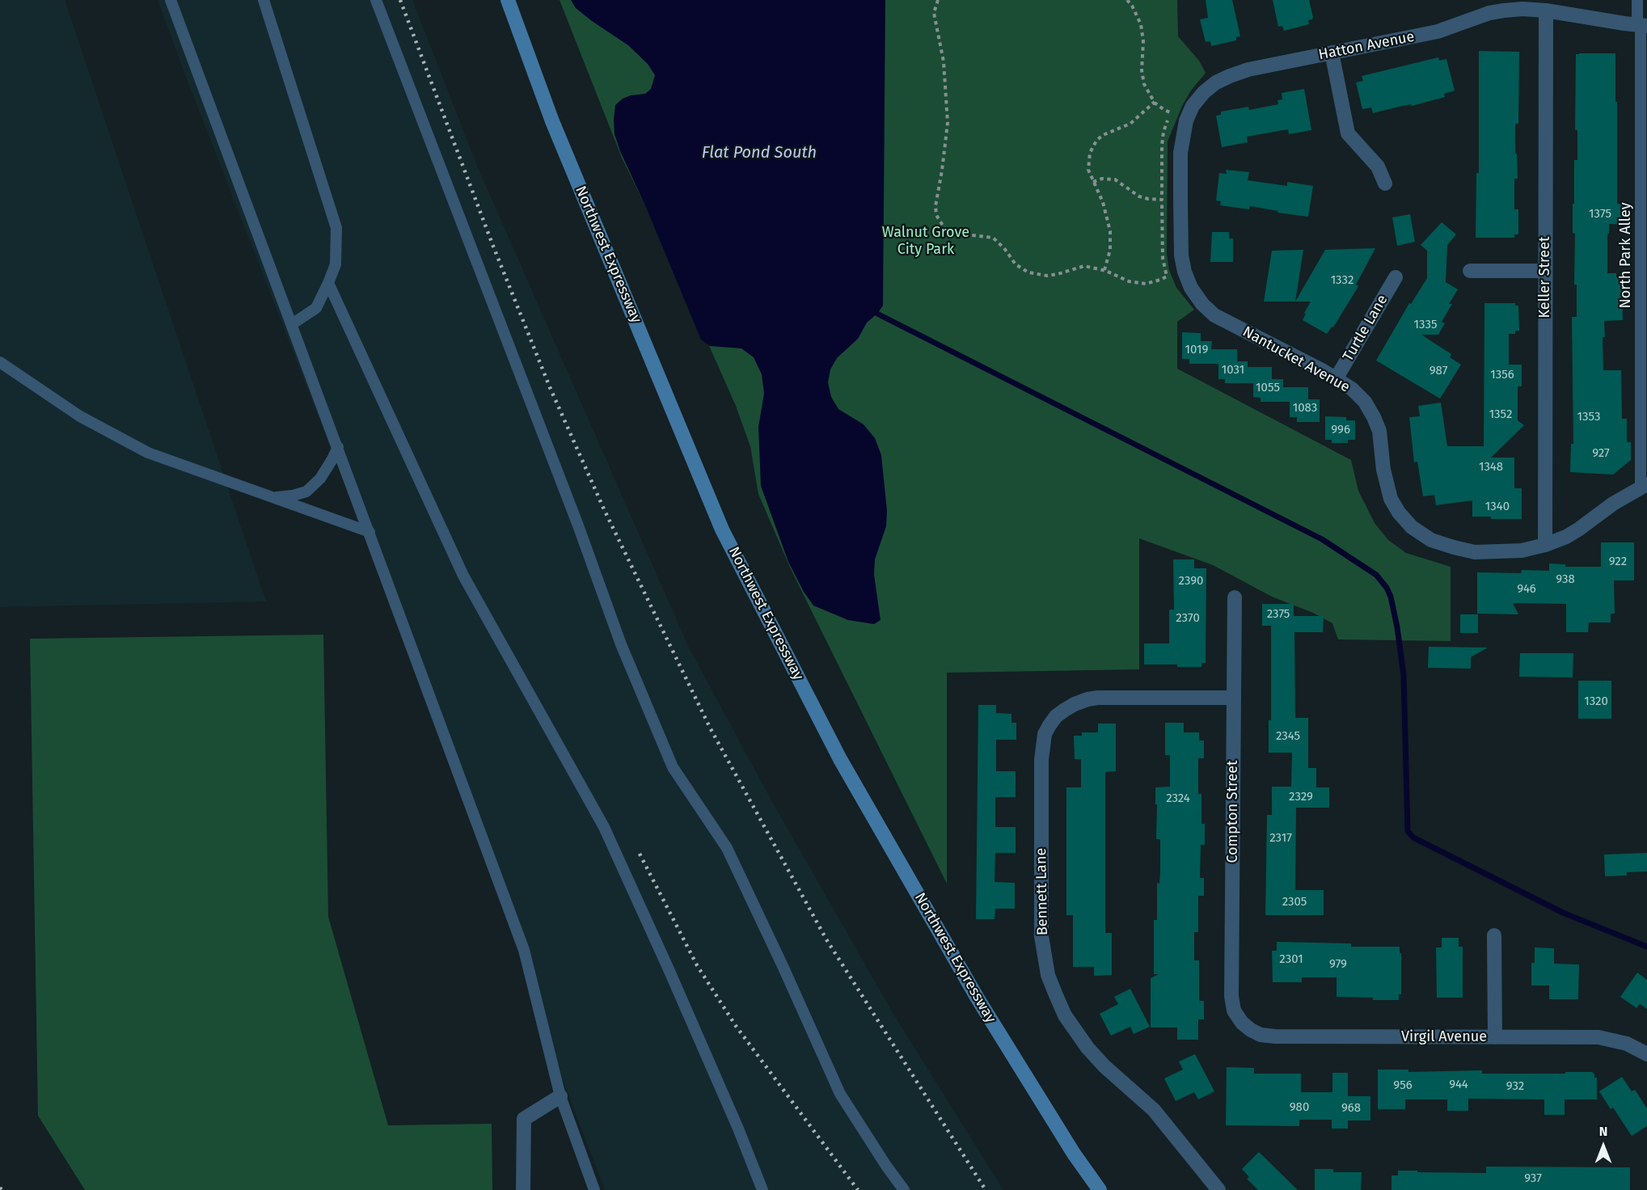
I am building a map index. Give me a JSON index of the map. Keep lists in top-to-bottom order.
{
  "streets": {
    "main road": ["Northwest Expressway"],
    "street": [
      "Hatton Avenue",
      "Keller Street",
      "Turtle Lane",
      "Nantucket Avenue",
      "Compton Street",
      "Bennett Lane",
      "Virgil Avenue"
    ],
    "lane": ["North Park Alley"]
  },
  "crossings": [
    ["Hatton Avenue", "North Park Alley"],
    ["Hatton Avenue", "Keller Street"],
    ["Hatton Avenue", "Nantucket Avenue"],
    ["North Park Alley", "Nantucket Avenue"],
    ["Keller Street", "Nantucket Avenue"],
    ["Turtle Lane", "Nantucket Avenue"],
    ["Compton Street", "Bennett Lane"],
    ["Compton Street", "Virgil Avenue"]
  ],
  "water": ["Flat Pond South"],
  "parks": ["Walnut Grove City Park"],
  "house_numbers": [
    "1375",
    "1332",
    "1335",
    "1019",
    "1031",
    "987",
    "1356",
    "1055",
    "1083",
    "1352",
    "1353",
    "996",
    "927",
    "1348",
    "1340",
    "922",
    "938",
    "2390",
    "946",
    "2375",
    "2370",
    "1320",
    "2345",
    "2329",
    "2324",
    "2317",
    "2305",
    "2301",
    "979",
    "944",
    "956",
    "932",
    "980",
    "968",
    "937"
  ],
  "north": "top"
}
